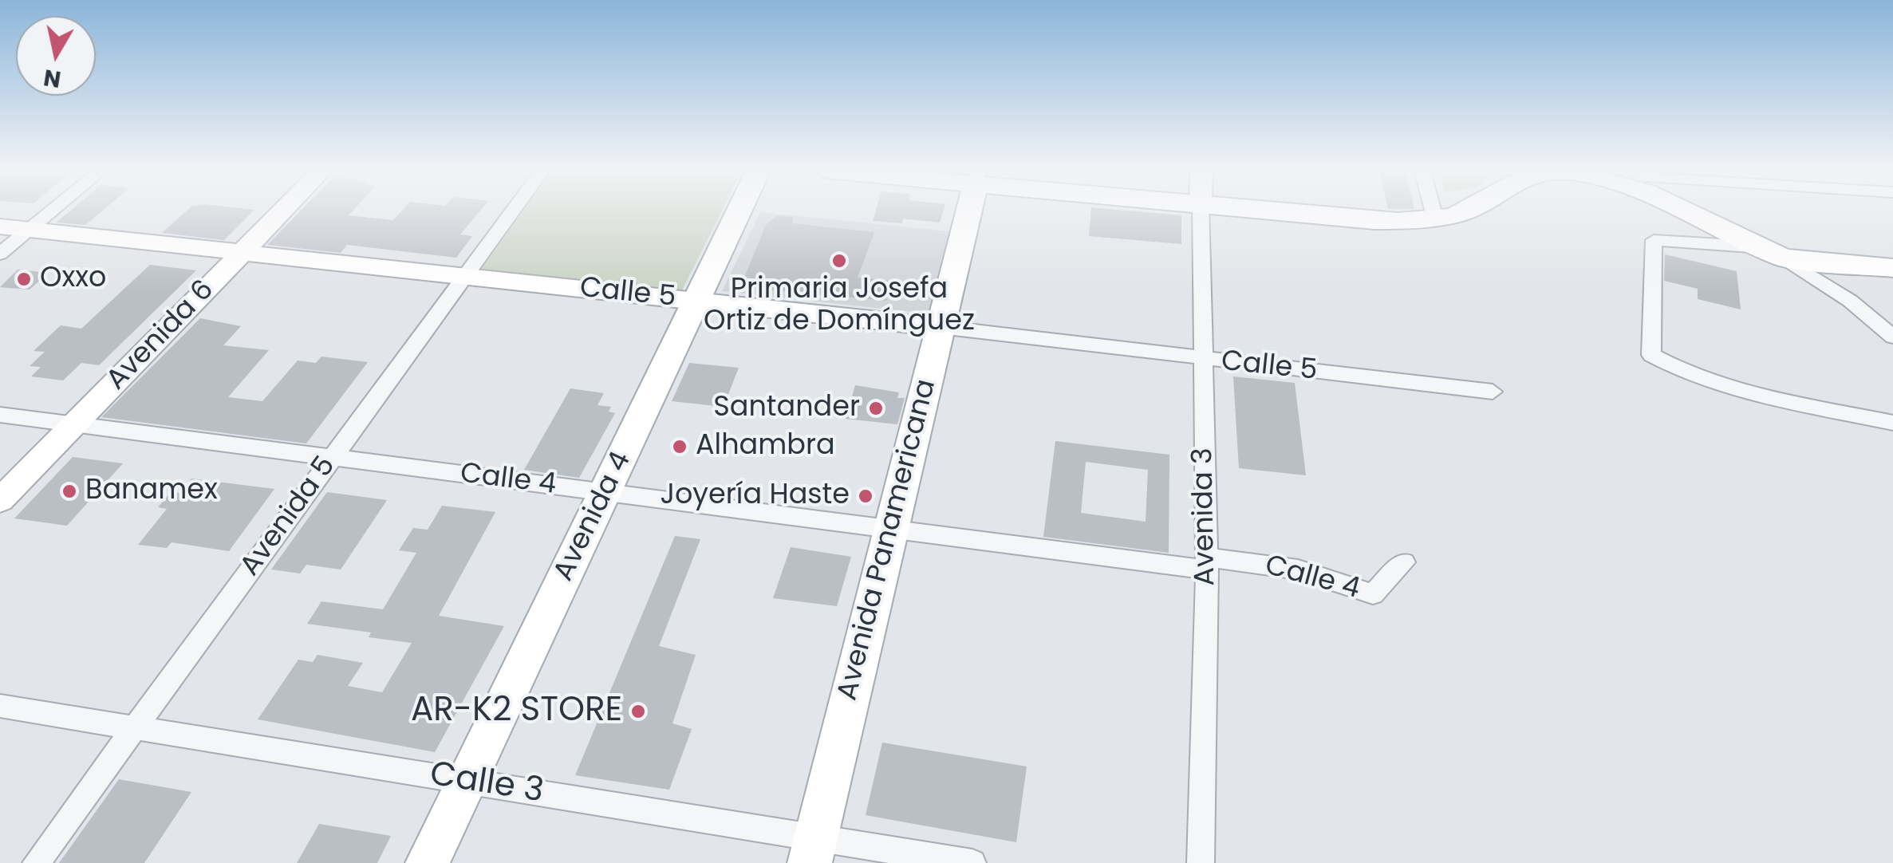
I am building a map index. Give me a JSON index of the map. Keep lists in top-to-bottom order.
{
  "streets": {
    "main road": ["Avenida 4", "Avenida Panamericana"],
    "street": [
      "Calle 5",
      "Avenida 6",
      "Calle 4",
      "Avenida 5",
      "Avenida 3",
      "Calle 3"
    ]
  },
  "crossings": [
    ["Calle 5", "Avenida 6"],
    ["Calle 5", "Avenida 5"],
    ["Calle 5", "Avenida 4"],
    ["Calle 5", "Avenida 3"],
    ["Calle 5", "Avenida Panamericana"],
    ["Avenida 6", "Calle 4"],
    ["Calle 4", "Avenida 5"],
    ["Calle 4", "Avenida 4"],
    ["Calle 4", "Avenida 3"],
    ["Calle 4", "Avenida Panamericana"],
    ["Avenida 5", "Calle 3"],
    ["Avenida 4", "Calle 3"],
    ["Avenida Panamericana", "Calle 3"]
  ],
  "places": [
    "Primaria Josefa Ortiz de Domínguez",
    "Oxxo",
    "Santander",
    "Alhambra",
    "Banamex",
    "Joyería Haste",
    "AR-K2 STORE"
  ],
  "north": "bottom"
}
